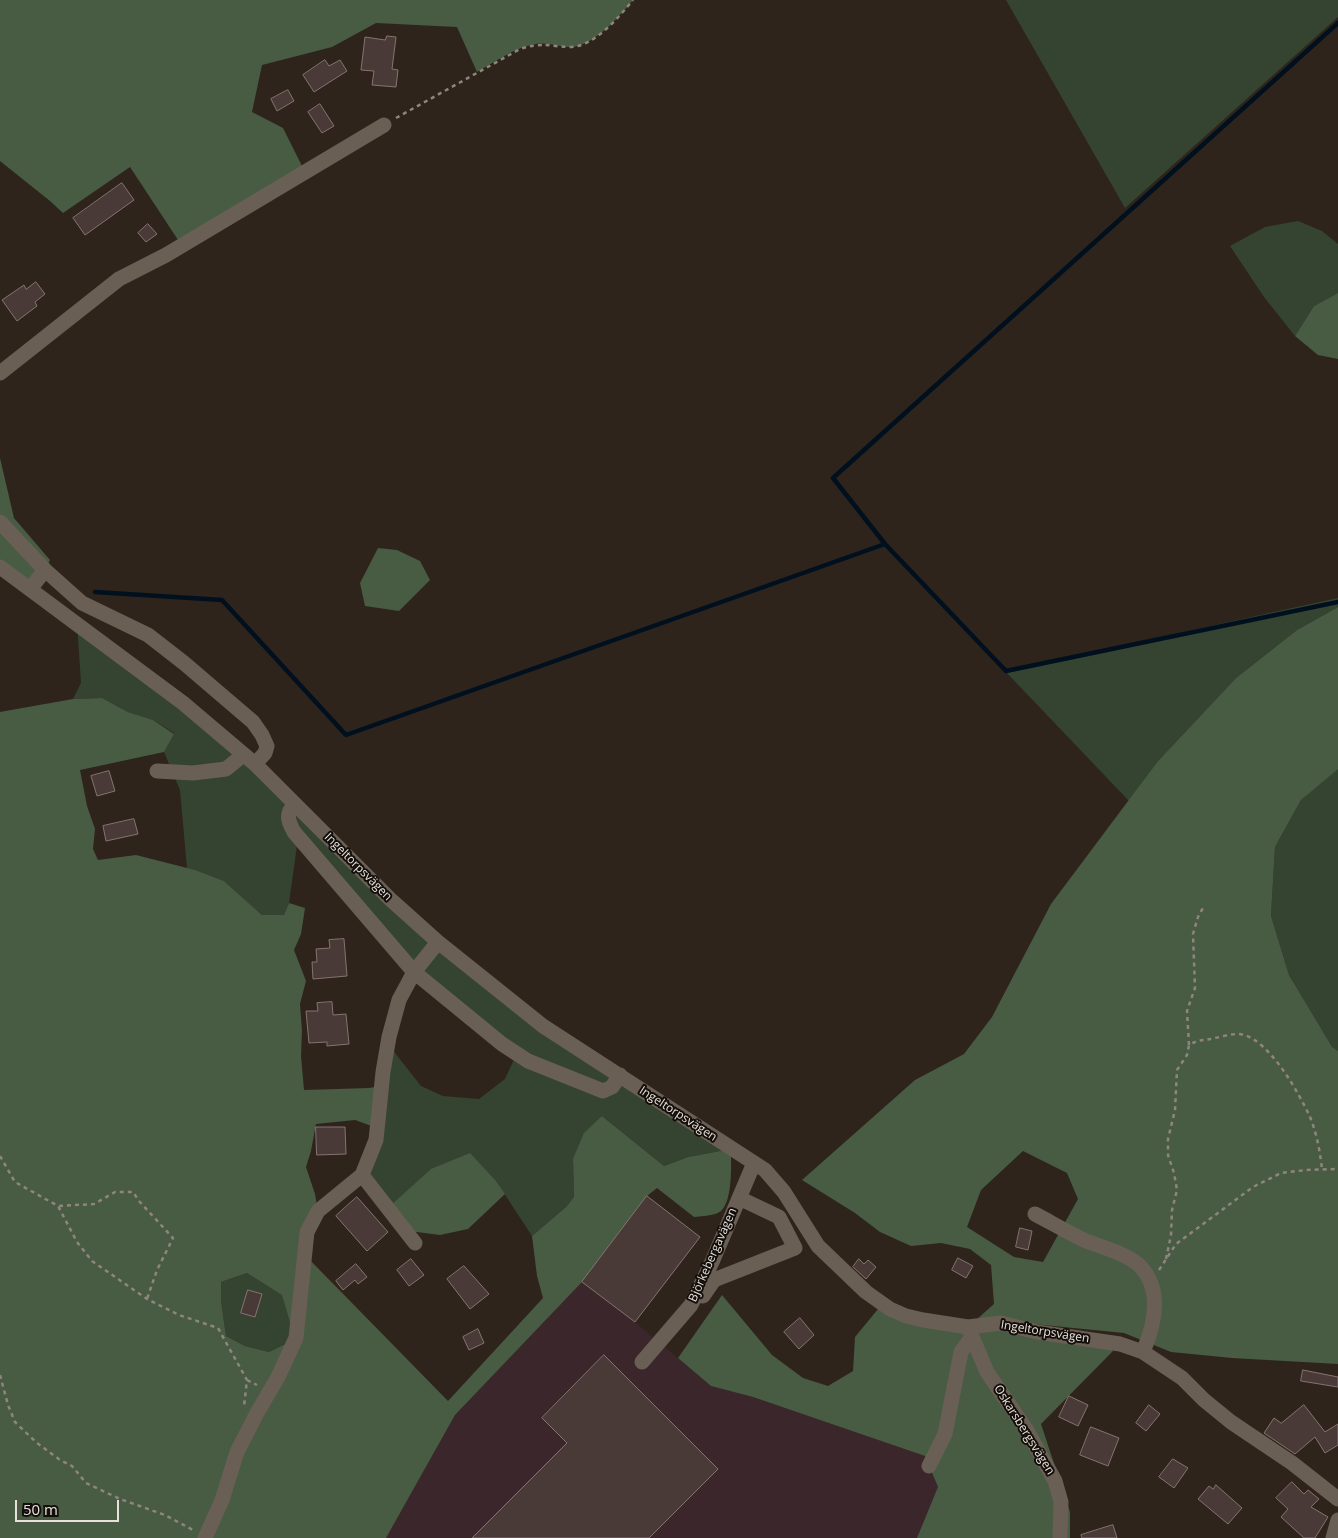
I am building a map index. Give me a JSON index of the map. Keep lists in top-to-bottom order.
{
  "streets": {
    "street": ["Ingeltorpsvägen", "Björkebergavägen", "Oskarsbergsvägen"]
  },
  "crossings": [
    ["Ingeltorpsvägen", "Björkebergavägen"],
    ["Ingeltorpsvägen", "Oskarsbergsvägen"]
  ],
  "scale_bar": "50 m"
}
